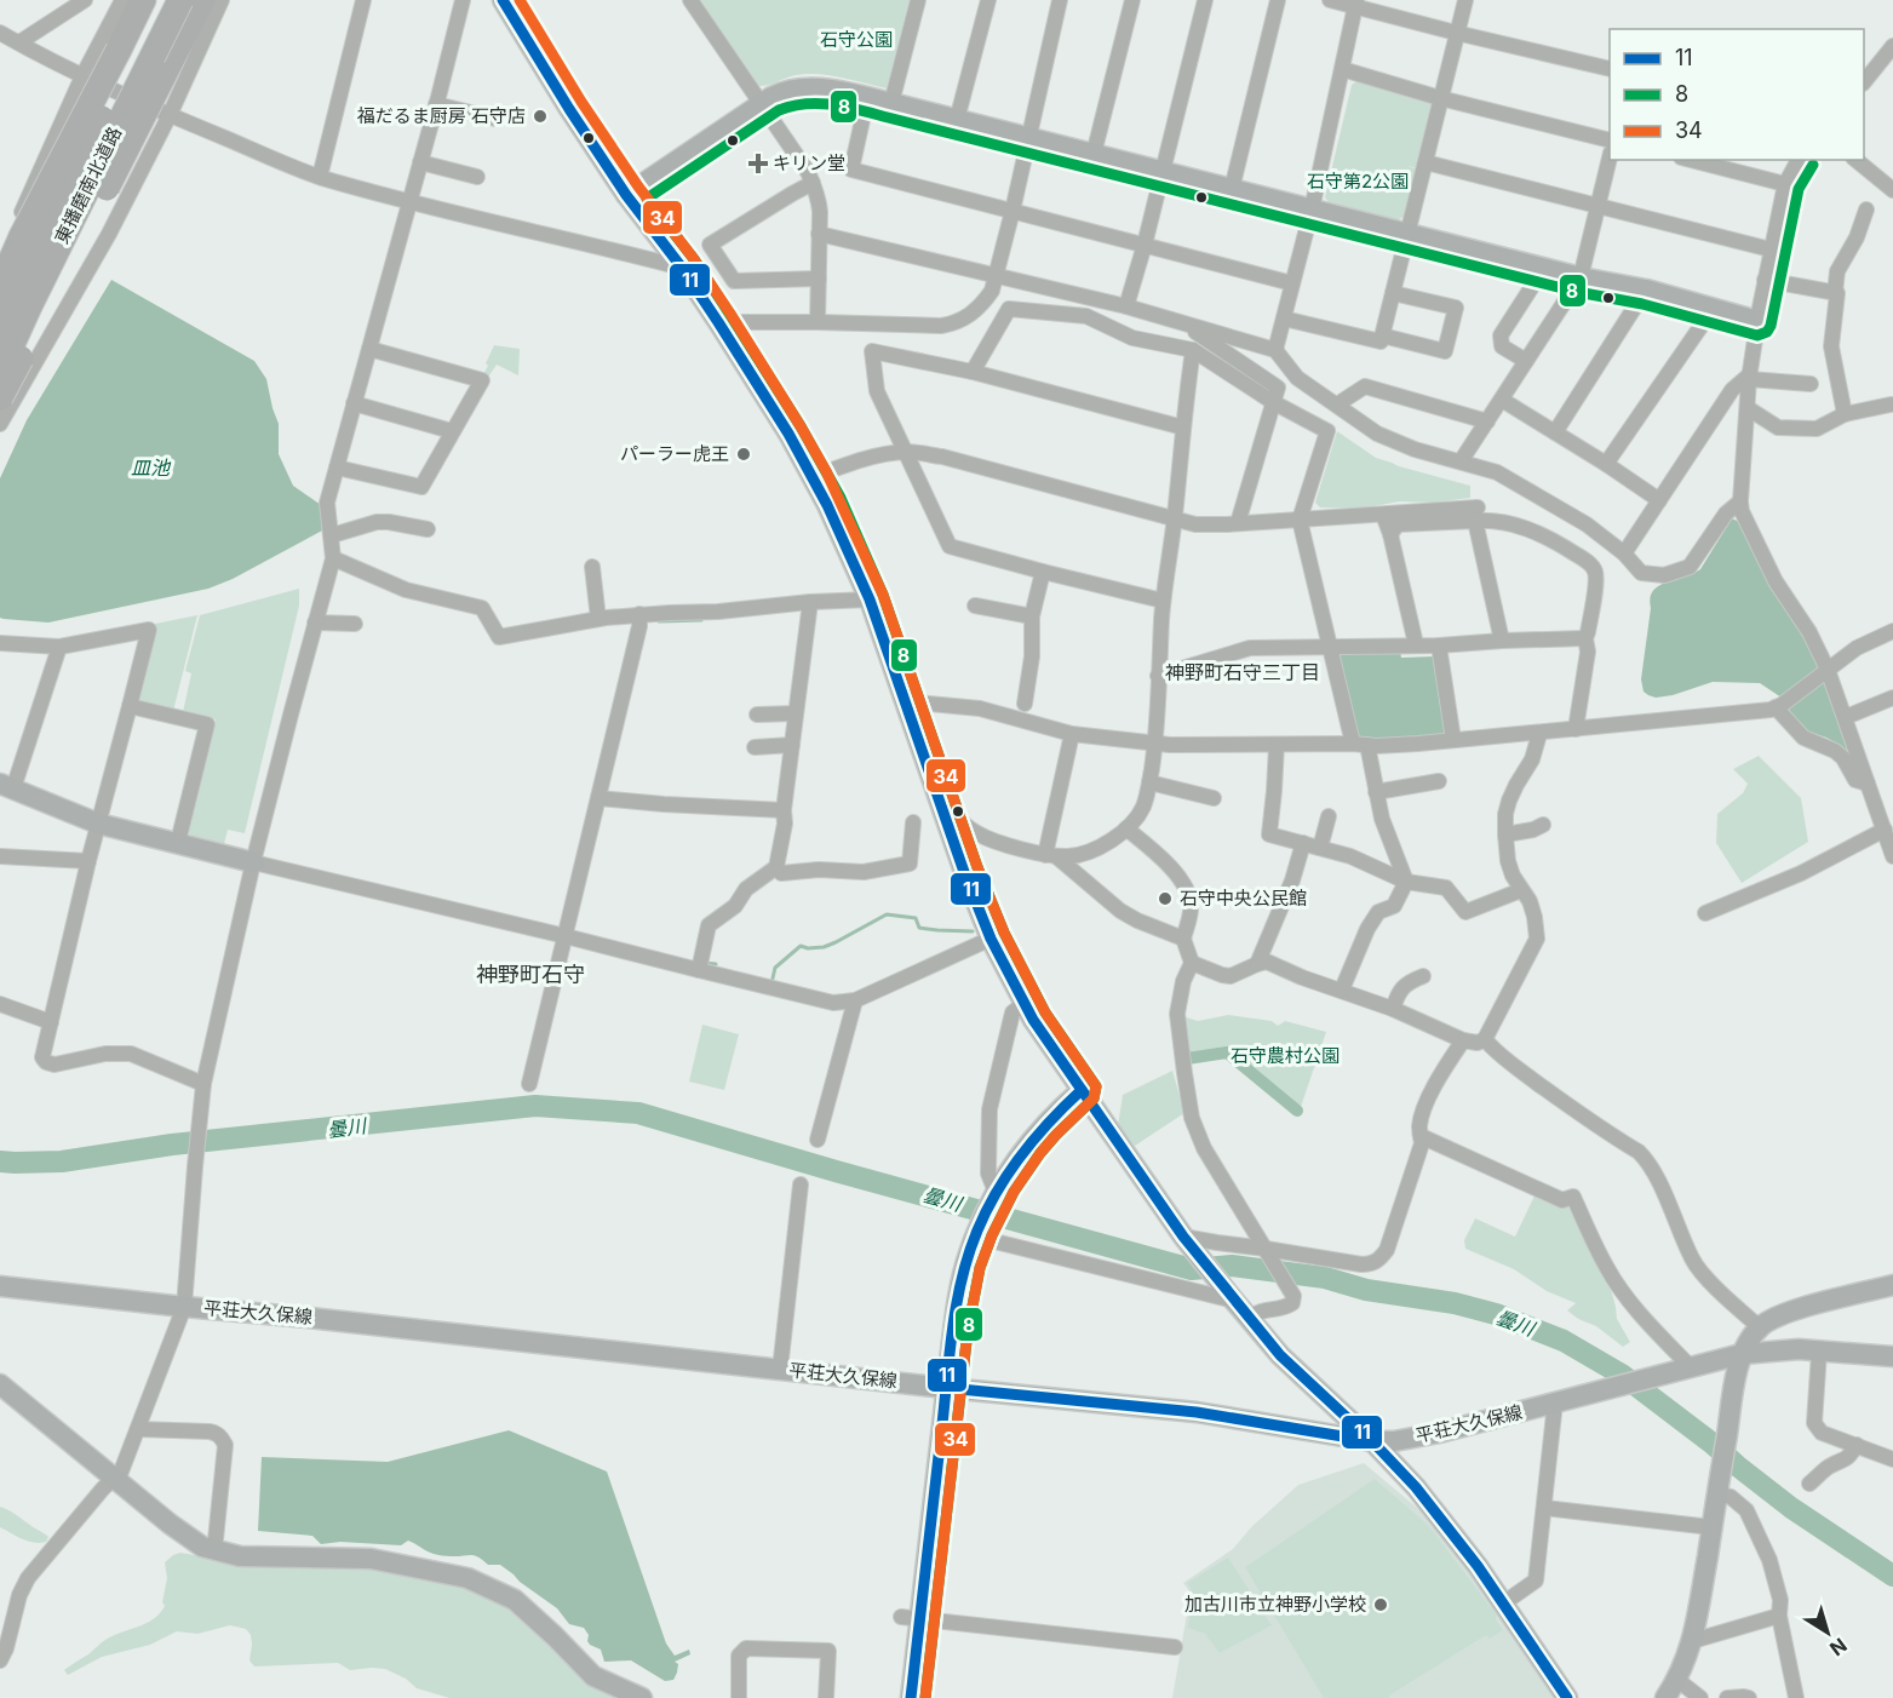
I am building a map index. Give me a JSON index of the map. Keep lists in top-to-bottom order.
{
  "streets": {
    "highway": ["東播磨南北道路"],
    "main road": ["平荘大久保線"]
  },
  "districts": ["神野町石守三丁目", "神野町石守"],
  "water": ["皿池", "曇川"],
  "parks": ["石守公園", "石守第2公園", "石守農村公園"],
  "places": {
    "other": [
      "福だるま厨房 石守店",
      "パーラー虎王",
      "石守中央公民館",
      "加古川市立神野小学校"
    ],
    "health": ["キリン堂"]
  },
  "lines": ["transit line 11", "transit line 34", "transit line 8"],
  "legend": ["11", "8", "34"],
  "north": "bottom right"
}
